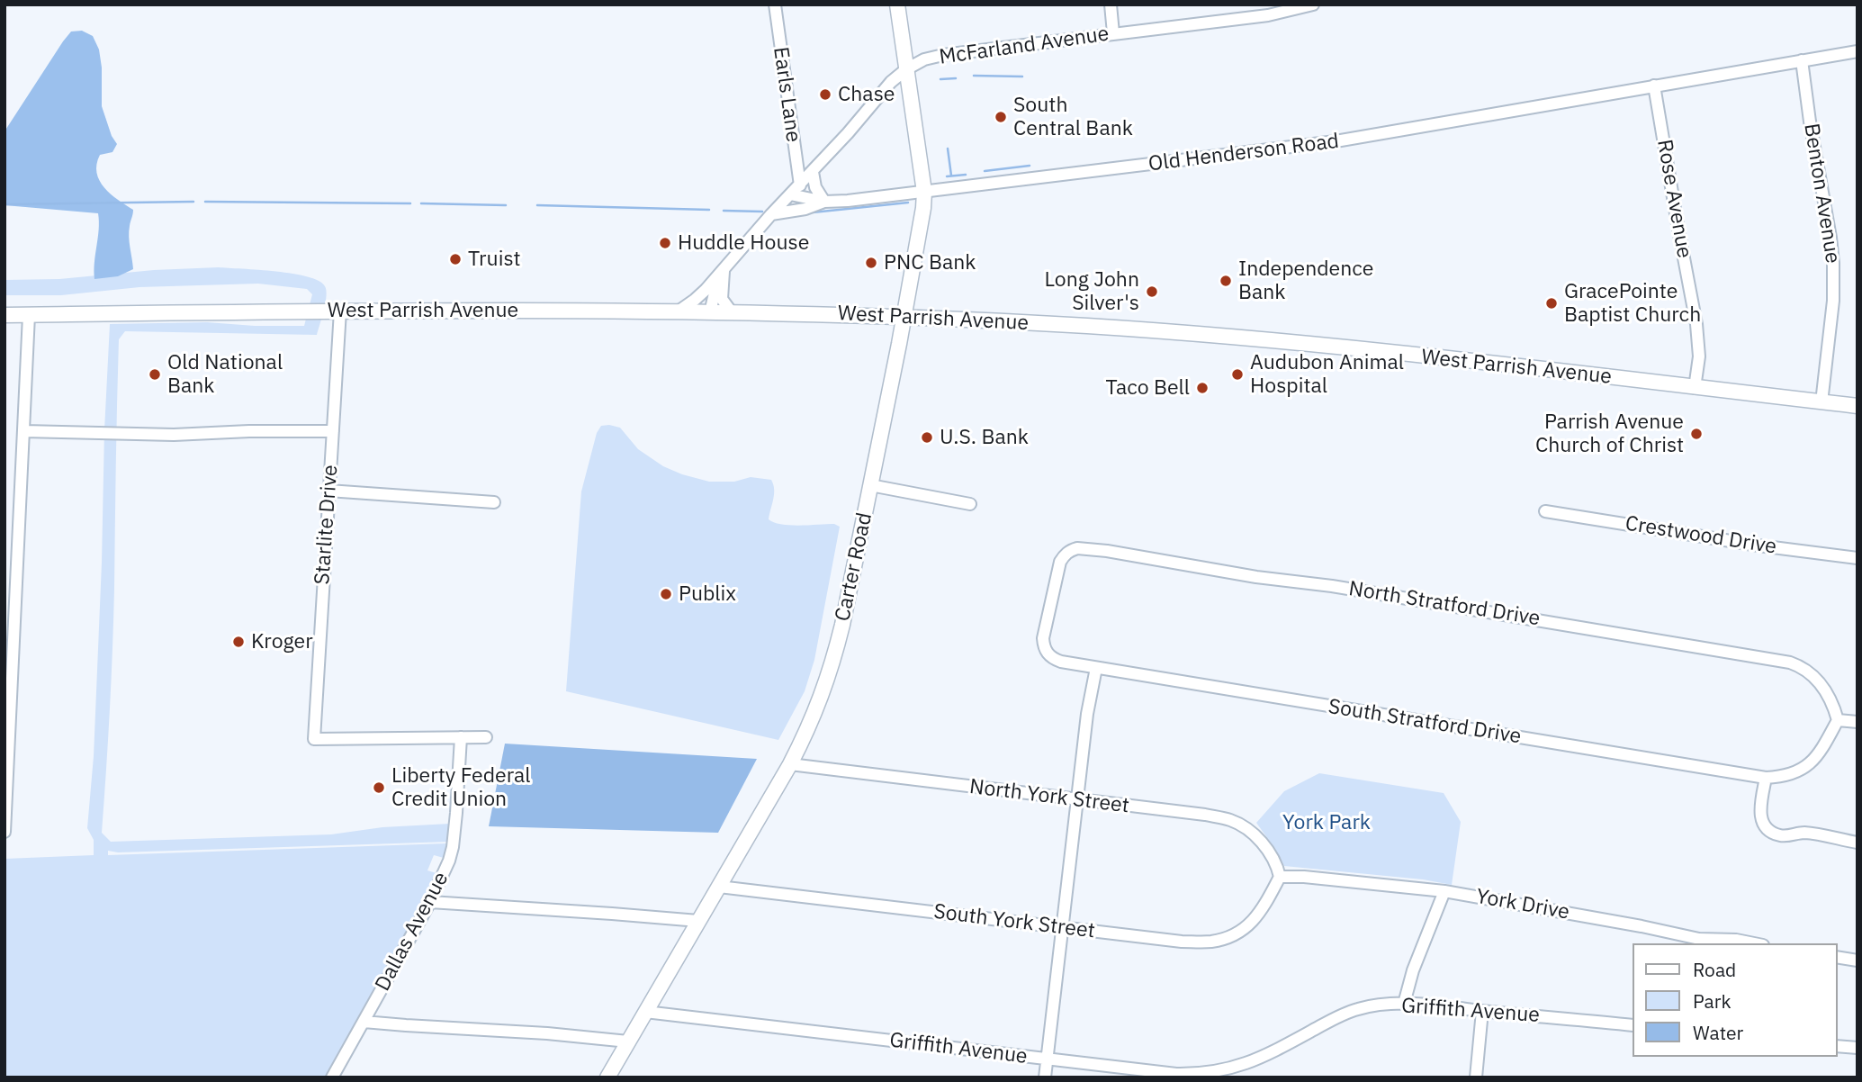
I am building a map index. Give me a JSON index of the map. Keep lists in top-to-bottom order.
{
  "streets": {
    "main road": ["West Parrish Avenue", "Carter Road"],
    "street": [
      "McFarland Avenue",
      "Earls Lane",
      "Old Henderson Road",
      "Benton Avenue",
      "Rose Avenue",
      "Starlite Drive",
      "Crestwood Drive",
      "North Stratford Drive",
      "South Stratford Drive",
      "North York Street",
      "York Drive",
      "South York Street",
      "Dallas Avenue",
      "Griffith Avenue"
    ]
  },
  "crossings": [
    ["McFarland Avenue", "Earls Lane"],
    ["McFarland Avenue", "Old Henderson Road"],
    ["McFarland Avenue", "Carter Road"],
    ["Old Henderson Road", "Benton Avenue"],
    ["Old Henderson Road", "Rose Avenue"],
    ["Old Henderson Road", "Carter Road"],
    ["Benton Avenue", "West Parrish Avenue"],
    ["Rose Avenue", "West Parrish Avenue"],
    ["West Parrish Avenue", "Starlite Drive"],
    ["West Parrish Avenue", "Carter Road"],
    ["Starlite Drive", "Dallas Avenue"],
    ["Carter Road", "North York Street"],
    ["Carter Road", "South York Street"],
    ["Carter Road", "Griffith Avenue"],
    ["North Stratford Drive", "South Stratford Drive"],
    ["North York Street", "York Drive"],
    ["North York Street", "South York Street"],
    ["York Drive", "South York Street"]
  ],
  "parks": ["York Park"],
  "places": [
    "Chase",
    "South Central Bank",
    "Huddle House",
    "Truist",
    "PNC Bank",
    "Independence Bank",
    "Long John Silver's",
    "GracePointe Baptist Church",
    "Old National Bank",
    "Audubon Animal Hospital",
    "Taco Bell",
    "Parrish Avenue Church of Christ",
    "U.S. Bank",
    "Publix",
    "Kroger",
    "Liberty Federal Credit Union"
  ],
  "legend": ["Road", "Park", "Water"]
}
